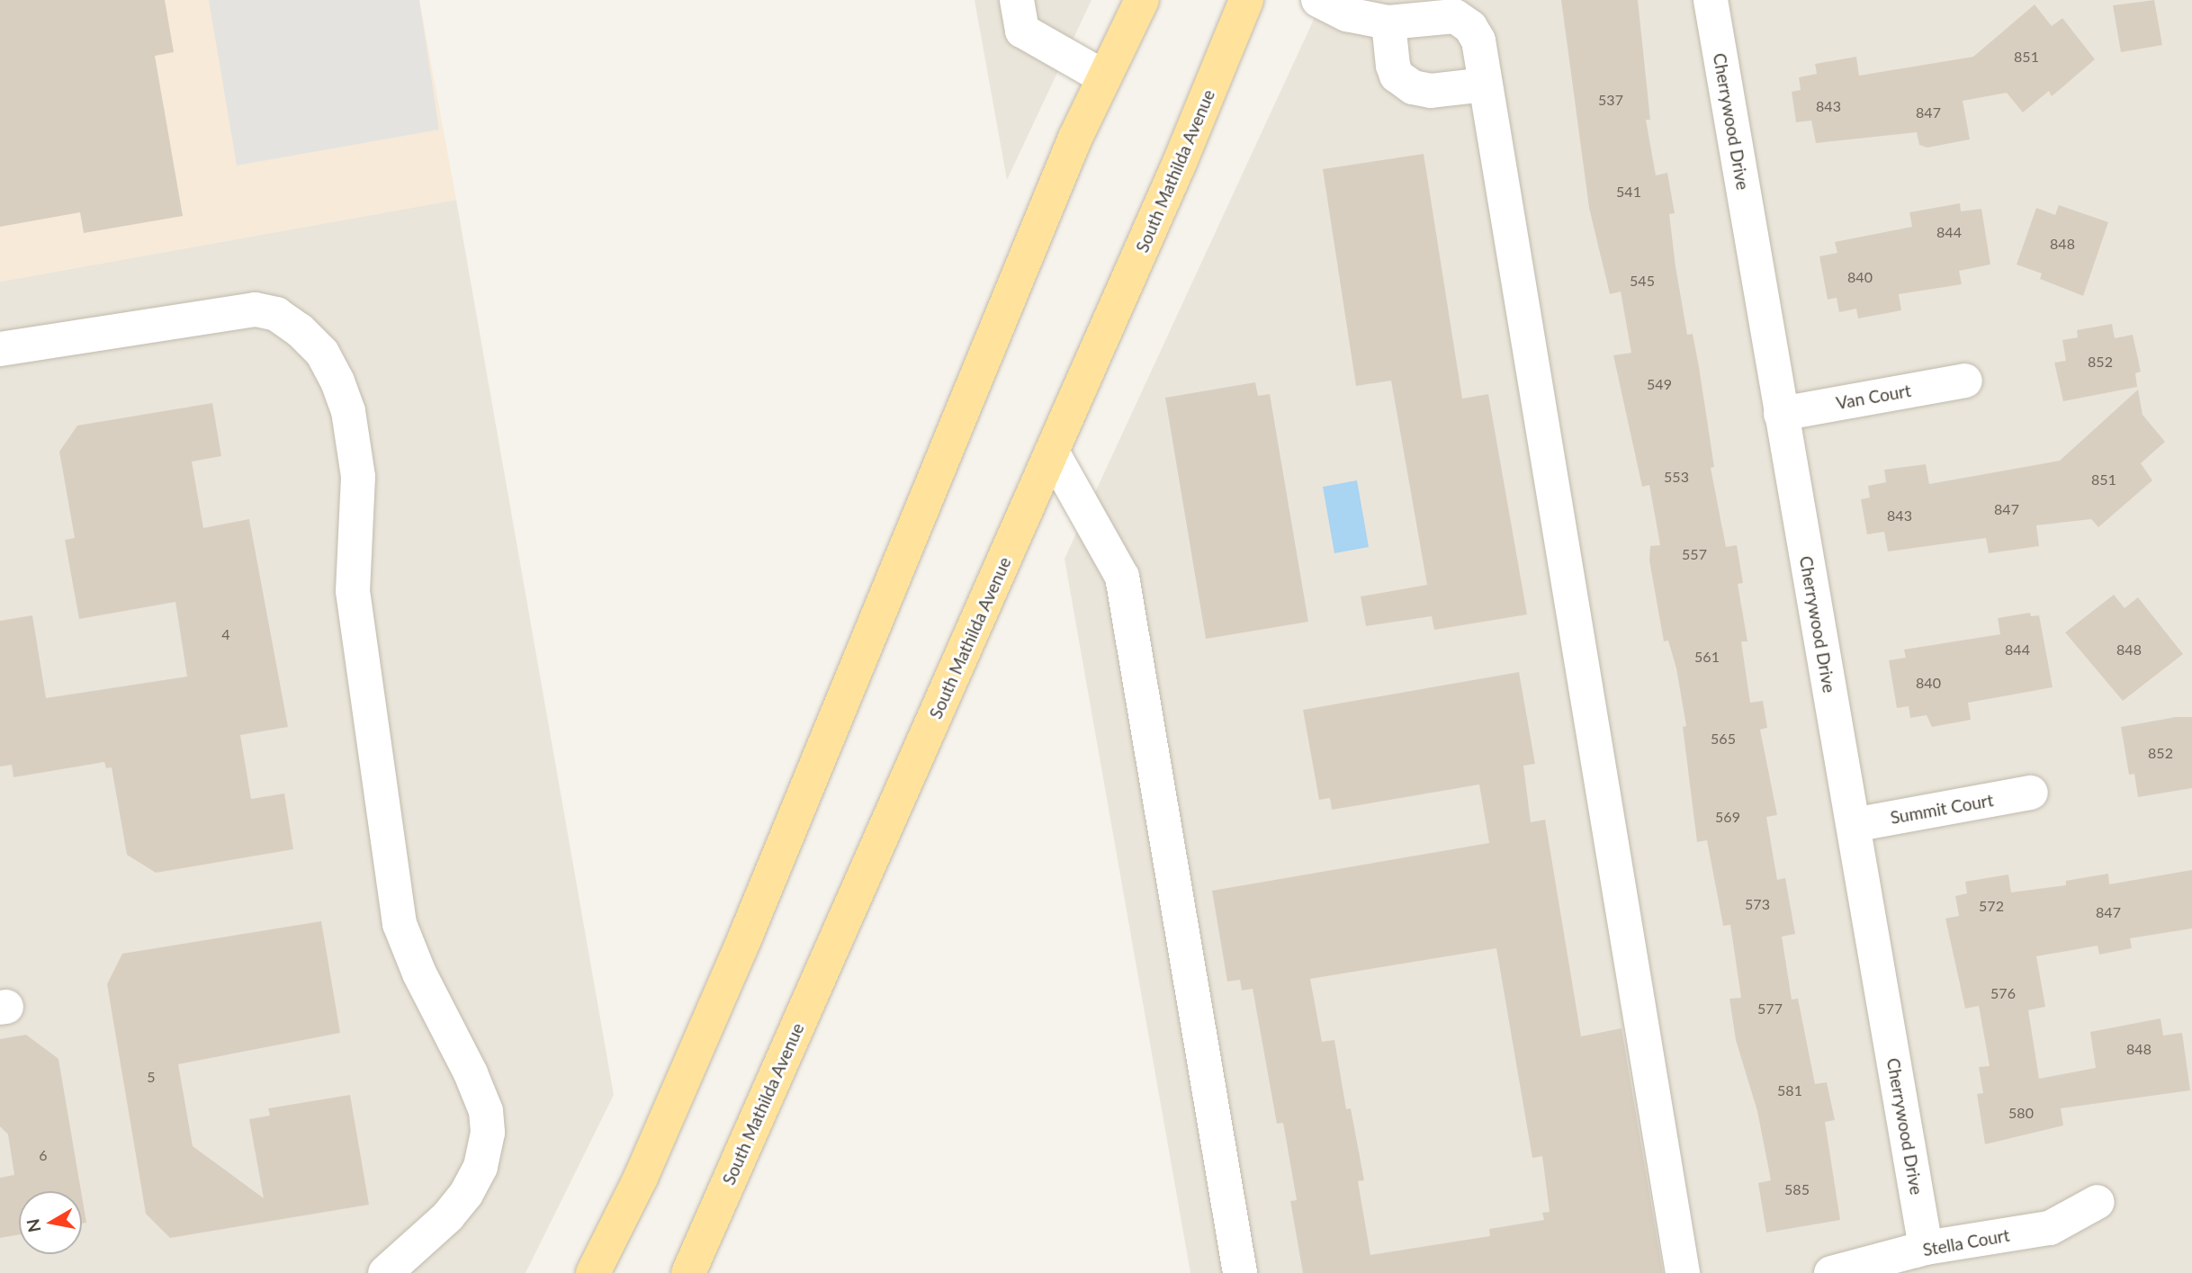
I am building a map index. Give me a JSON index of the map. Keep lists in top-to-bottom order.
{
  "streets": {
    "main road": ["South Mathilda Avenue"],
    "street": [
      "Cherrywood Drive",
      "Van Court",
      "Summit Court",
      "Stella Court"
    ]
  },
  "crossings": [
    ["Cherrywood Drive", "Van Court"],
    ["Cherrywood Drive", "Summit Court"],
    ["Cherrywood Drive", "Stella Court"]
  ],
  "house_numbers": [
    "851",
    "537",
    "843",
    "847",
    "541",
    "844",
    "848",
    "840",
    "545",
    "852",
    "549",
    "553",
    "851",
    "847",
    "843",
    "557",
    "4",
    "844",
    "848",
    "561",
    "840",
    "565",
    "852",
    "569",
    "573",
    "572",
    "847",
    "576",
    "577",
    "848",
    "5",
    "581",
    "580",
    "6",
    "585"
  ],
  "north": "left"
}
